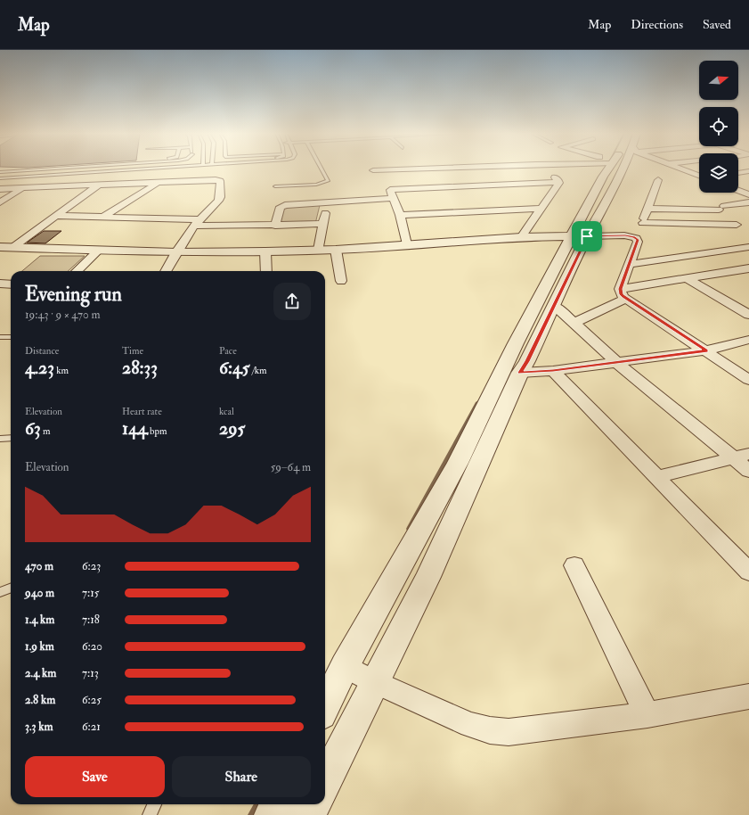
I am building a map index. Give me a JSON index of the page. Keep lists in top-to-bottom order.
{
  "north": "right",
  "page": {
    "header": "Map",
    "nav": ["Map", "Directions", "Saved"],
    "heading": ["Evening run", "19:43 · 9 × 470 m"],
    "stats": [
      ["Distance", "4.23 km"],
      ["Time", "28:33"],
      ["Pace", "6:45 /km"],
      ["Elevation", "63 m"],
      ["Heart rate", "144 bpm"],
      ["kcal", "295"]
    ],
    "chart": ["Elevation", "59–64 m"],
    "list": [
      {
        "name": "470 m",
        "note": "6:23"
      },
      {
        "name": "940 m",
        "note": "7:15"
      },
      {
        "name": "1.4 km",
        "note": "7:18"
      },
      {
        "name": "1.9 km",
        "note": "6:20"
      },
      {
        "name": "2.4 km",
        "note": "7:13"
      },
      {
        "name": "2.8 km",
        "note": "6:25"
      },
      {
        "name": "3.3 km",
        "note": "6:21"
      }
    ],
    "buttons": ["Save", "Share"]
  }
}
